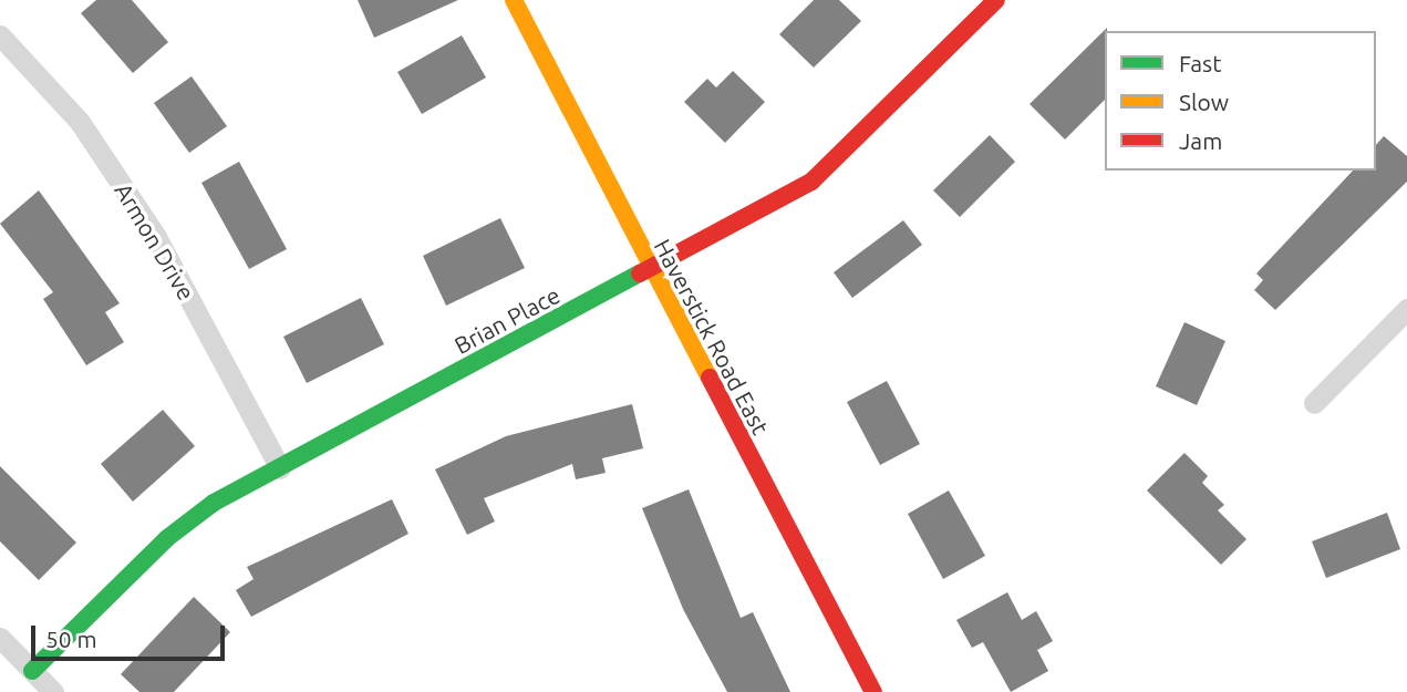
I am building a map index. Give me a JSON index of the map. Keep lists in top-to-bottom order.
{
  "streets": {
    "street": ["Armon Drive", "Brian Place", "Haverstick Road East"]
  },
  "crossings": [
    ["Armon Drive", "Brian Place"],
    ["Brian Place", "Haverstick Road East"]
  ],
  "legend": ["Fast", "Slow", "Jam"],
  "scale_bar": "50 m"
}
